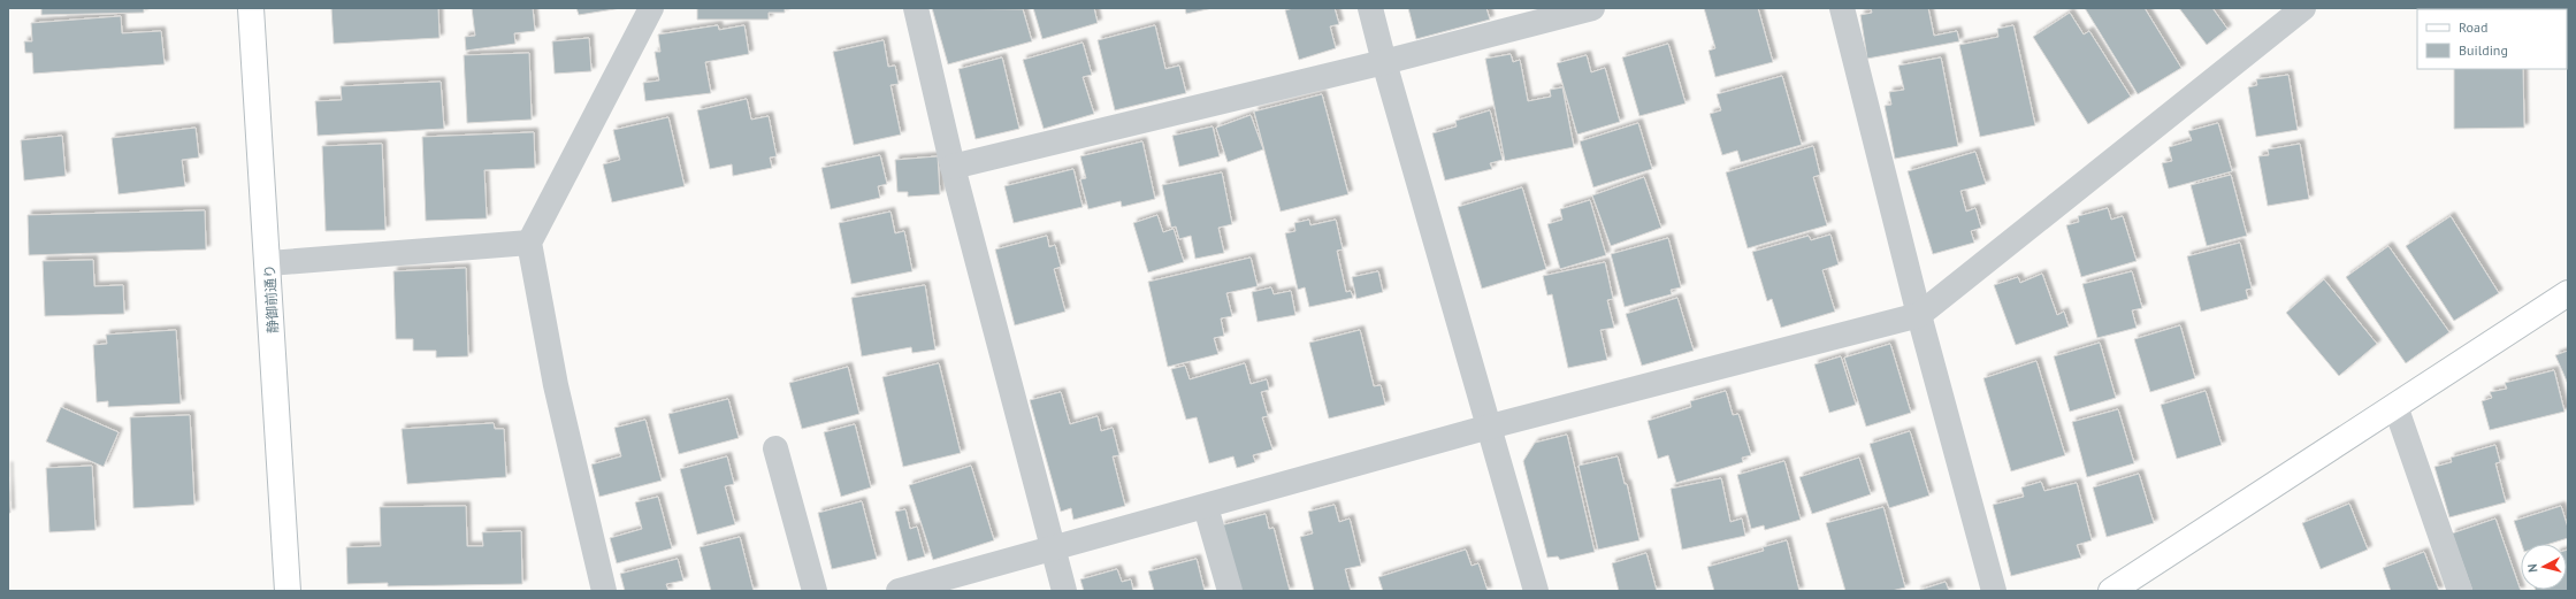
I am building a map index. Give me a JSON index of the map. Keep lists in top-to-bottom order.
{
  "streets": {
    "street": ["静御前通り"]
  },
  "legend": ["Road", "Building"],
  "north": "left"
}
